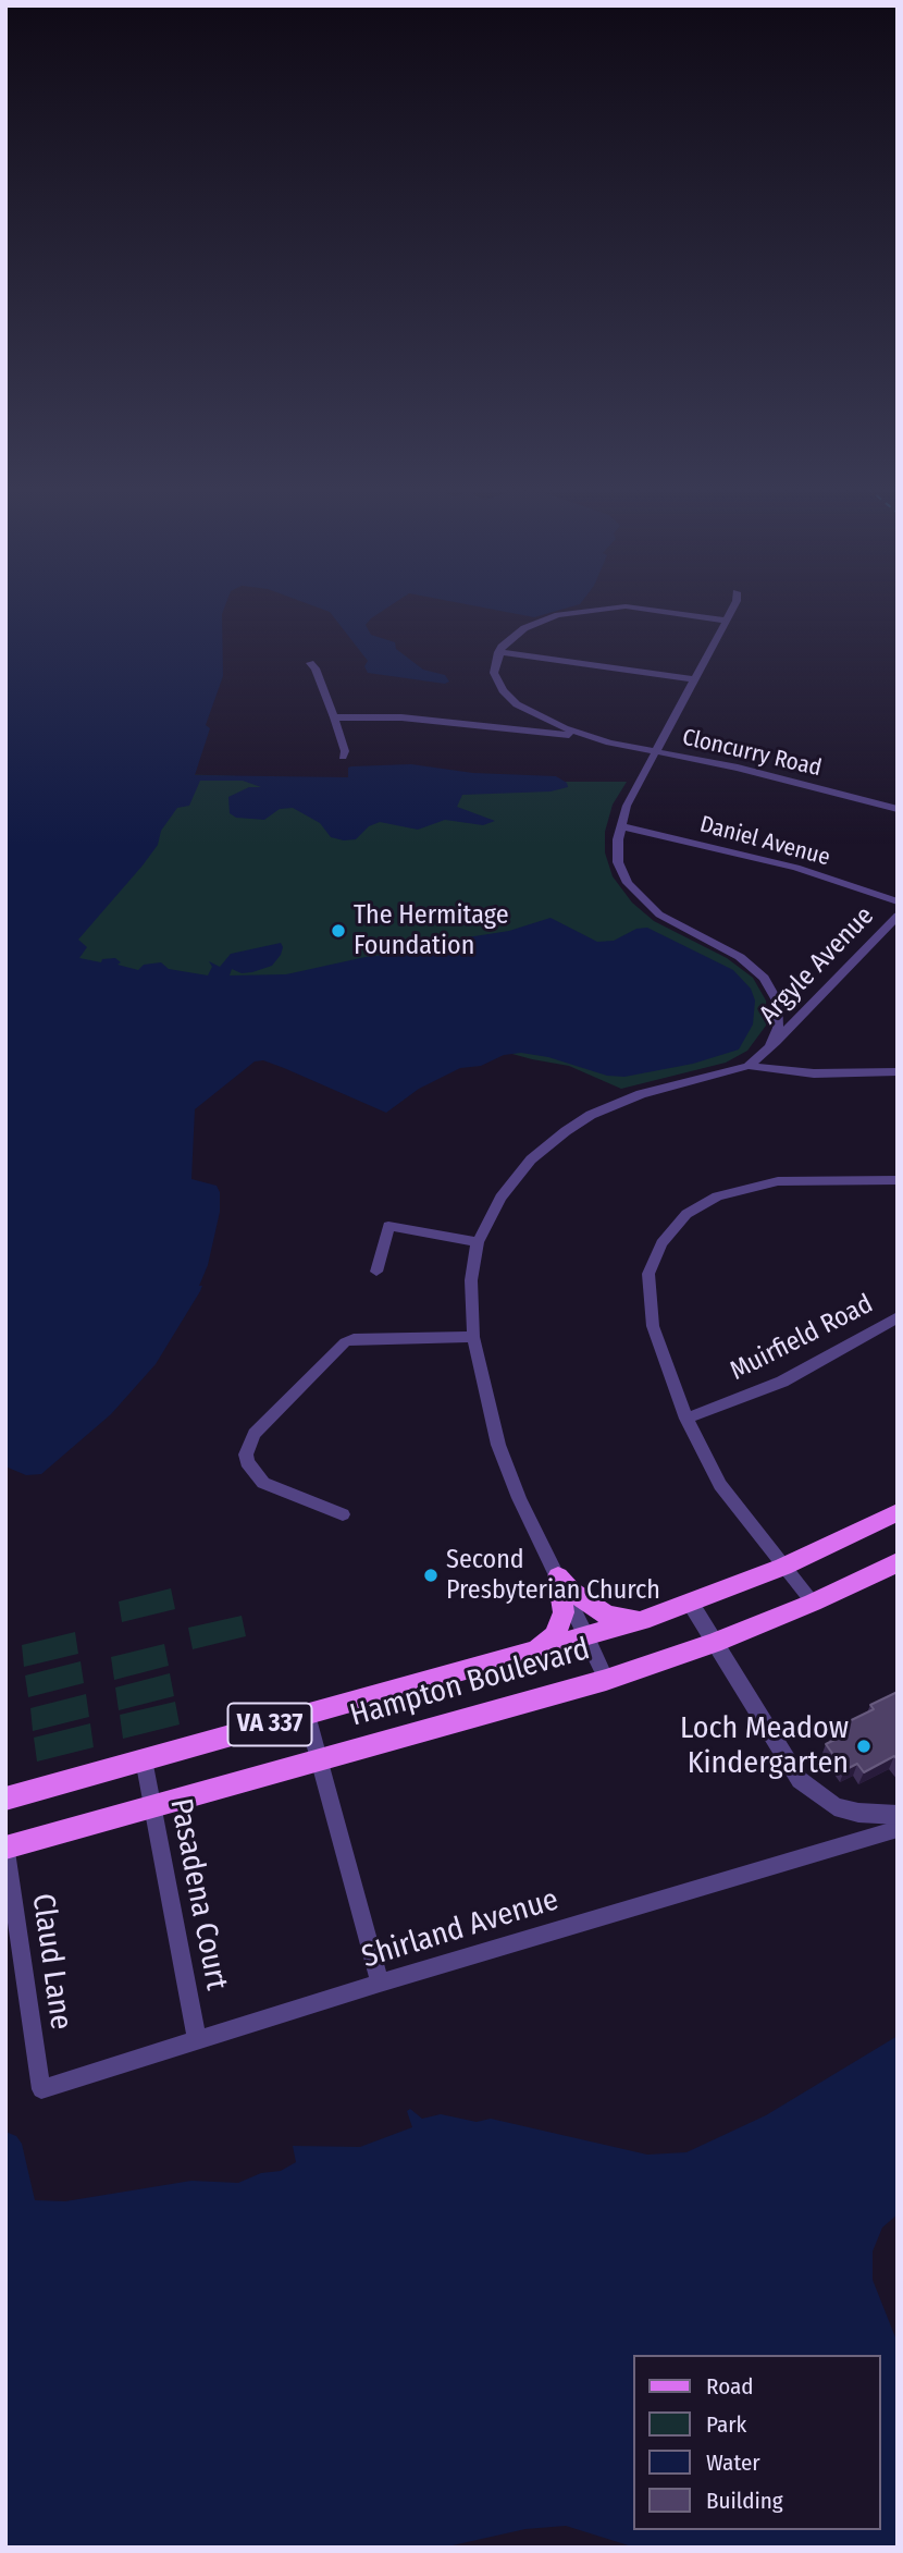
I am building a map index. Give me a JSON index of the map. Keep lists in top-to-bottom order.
{
  "streets": {
    "main road": ["Hampton Boulevard", "VA 337"],
    "street": [
      "Cloncurry Road",
      "Daniel Avenue",
      "Argyle Avenue",
      "Muirfield Road",
      "Pasadena Court",
      "Shirland Avenue",
      "Claud Lane"
    ]
  },
  "crossings": [
    ["Hampton Boulevard", "Pasadena Court"],
    ["Hampton Boulevard", "Claud Lane"],
    ["Pasadena Court", "Shirland Avenue"],
    ["Shirland Avenue", "Claud Lane"]
  ],
  "places": ["The Hermitage Foundation", "Second Presbyterian Church", "Loch Meadow Kindergarten"],
  "legend": [
    "Road",
    "Park",
    "Water",
    "Building"
  ]
}
